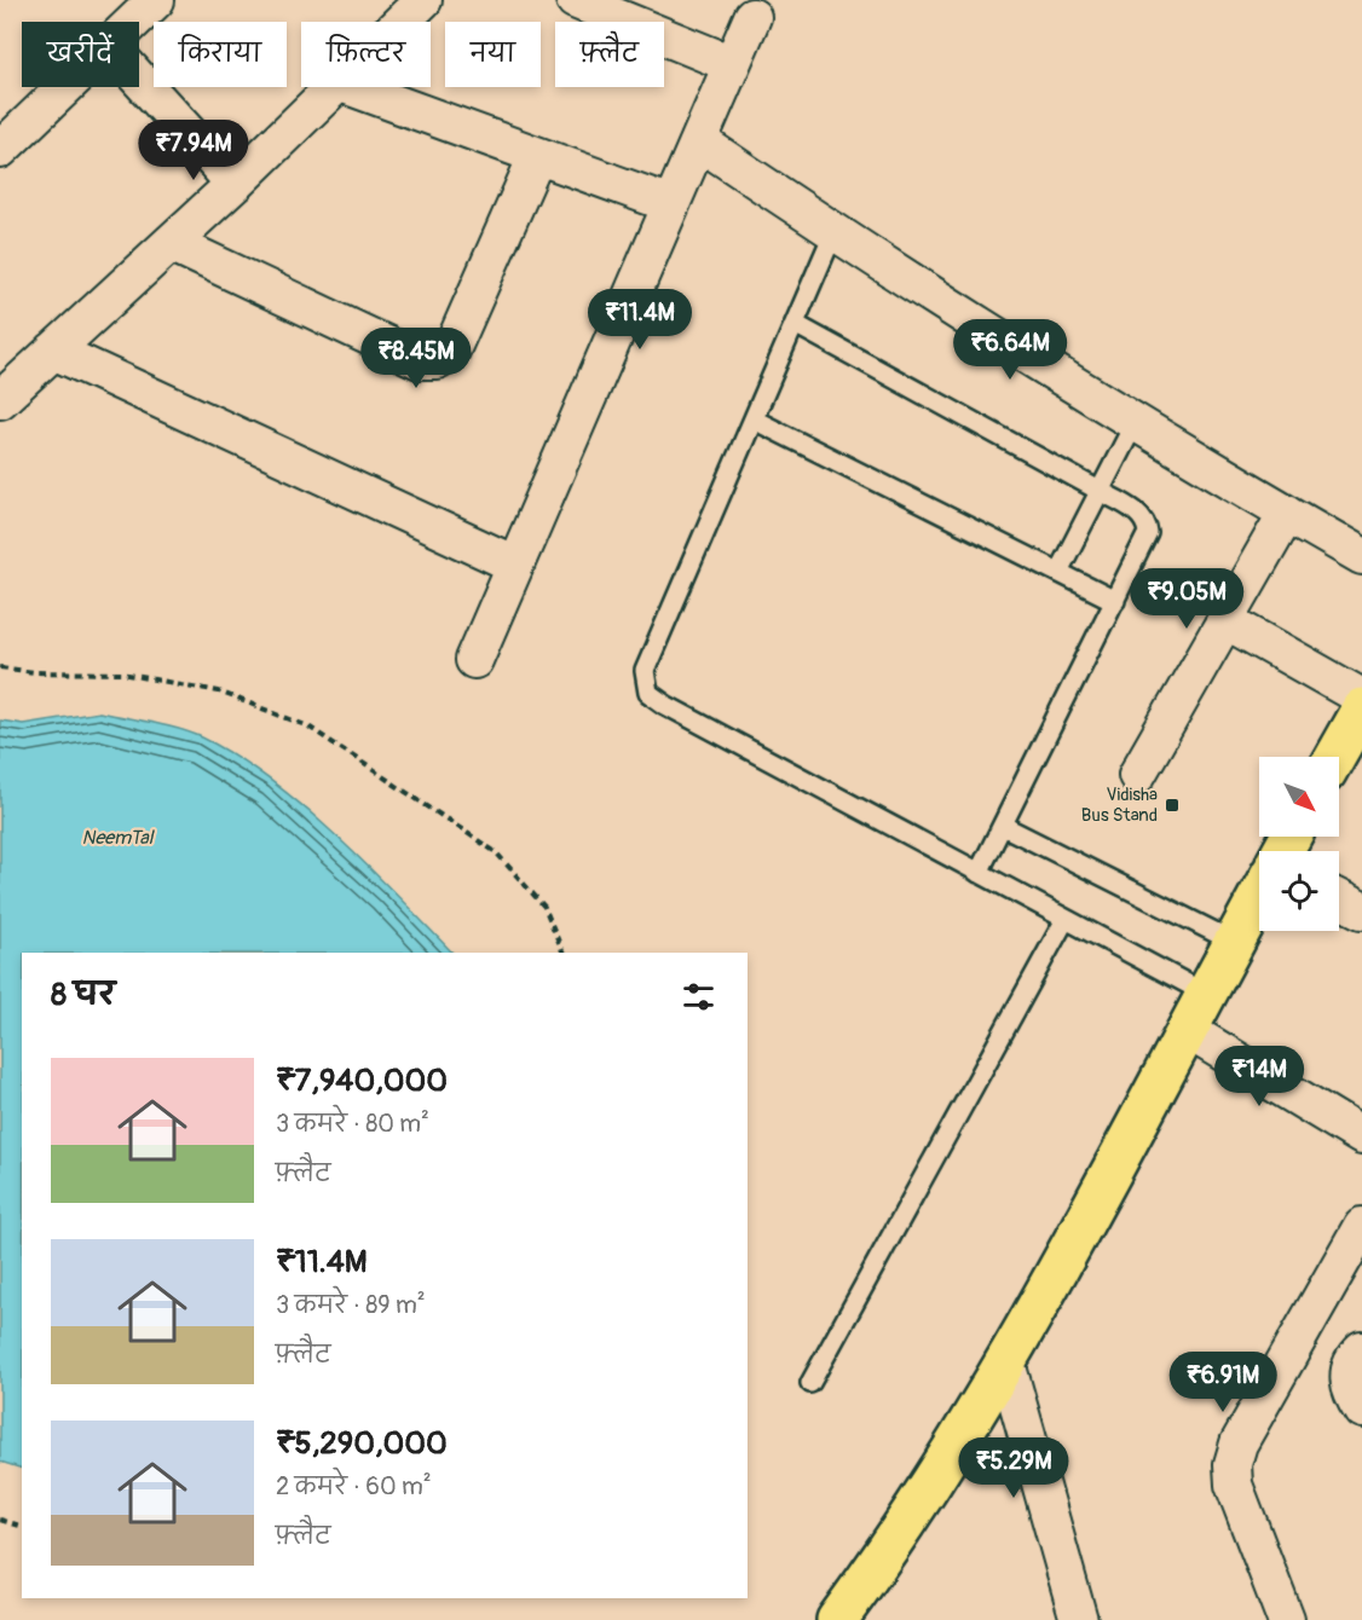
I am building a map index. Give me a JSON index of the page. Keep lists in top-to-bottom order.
{
  "water": ["NeemTal"],
  "places": {
    "transit": ["Vidisha Bus Stand"]
  },
  "north": "bottom right",
  "page": {
    "chip": [
      "खरीदें",
      "किराया",
      "फ़िल्टर",
      "नया",
      "फ़्लैट"
    ],
    "price": [
      "₹7.94M",
      "₹11.4M",
      "₹6.64M",
      "₹8.45M",
      "₹9.05M",
      "₹14M",
      "₹6.91M",
      "₹5.29M"
    ],
    "heading": "8 घर",
    "list": [
      {
        "name": "₹7,940,000",
        "note": "3 कमरे · 80 m² · फ़्लैट"
      },
      {
        "name": "₹11.4M",
        "note": "3 कमरे · 89 m² · फ़्लैट"
      },
      {
        "name": "₹5,290,000",
        "note": "2 कमरे · 60 m² · फ़्लैट"
      }
    ]
  }
}
